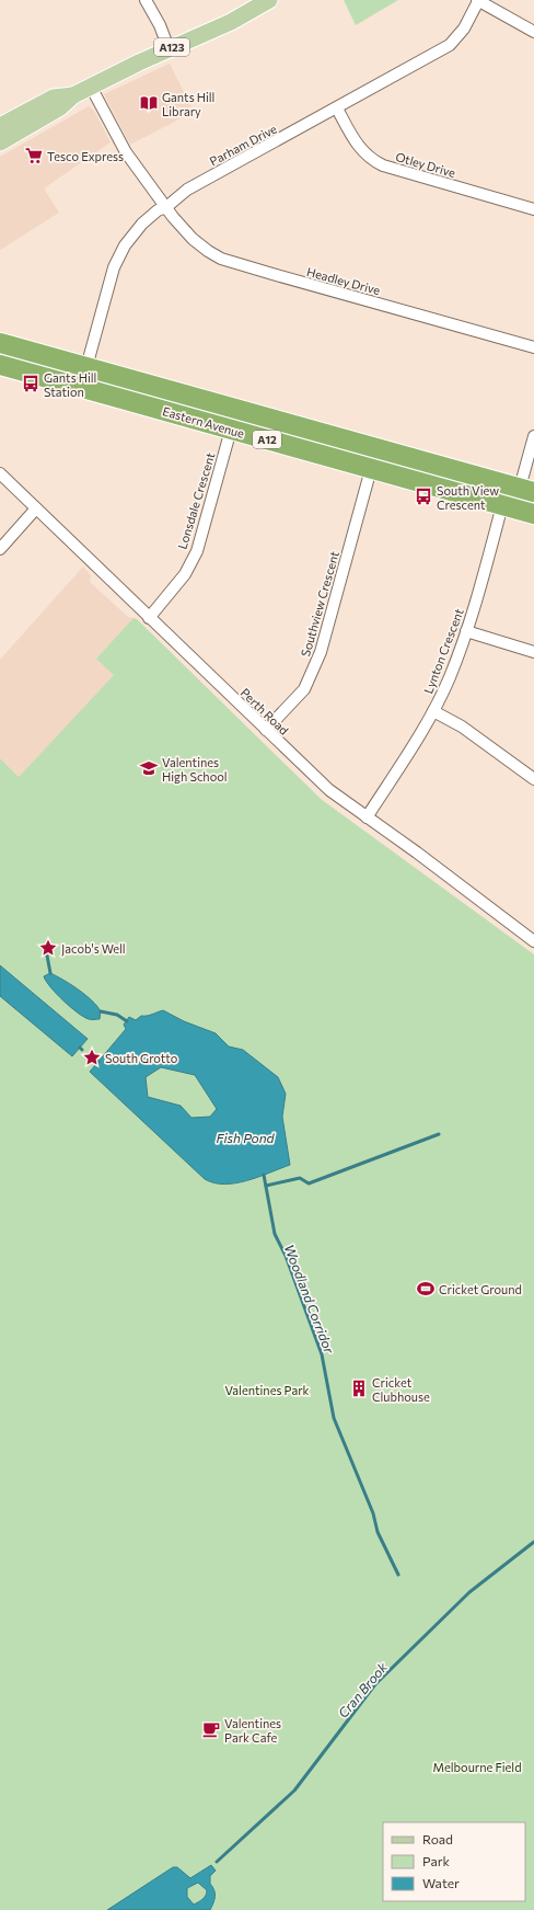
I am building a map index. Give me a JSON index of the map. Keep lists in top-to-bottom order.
{
  "streets": {
    "highway": ["Eastern Avenue", "A12"],
    "main road": ["A123"],
    "street": [
      "Parham Drive",
      "Otley Drive",
      "Headley Drive",
      "Lonsdale Crescent",
      "Southview Crescent",
      "Lynton Crescent",
      "Perth Road"
    ]
  },
  "crossings": [
    ["A123", "Headley Drive"],
    ["Parham Drive", "Otley Drive"],
    ["Parham Drive", "Headley Drive"],
    ["Parham Drive", "Eastern Avenue"],
    ["Eastern Avenue", "Lonsdale Crescent"],
    ["Eastern Avenue", "Southview Crescent"],
    ["Eastern Avenue", "Lynton Crescent"],
    ["Lonsdale Crescent", "Perth Road"],
    ["Southview Crescent", "Perth Road"],
    ["Lynton Crescent", "Perth Road"]
  ],
  "water": ["Fish Pond", "Woodland Corridor", "Cran Brook"],
  "parks": ["Valentines Park", "Melbourne Field"],
  "places": {
    "library": ["Gants Hill Library"],
    "supermarket": ["Tesco Express"],
    "bus stop": ["Gants Hill Station", "South View Crescent"],
    "school or university": ["Valentines High School"],
    "place": ["Jacob's Well", "South Grotto"],
    "sports": ["Cricket Ground"],
    "building": ["Cricket Clubhouse"],
    "cafe": ["Valentines Park Cafe"]
  },
  "legend": ["Road", "Park", "Water"]
}
